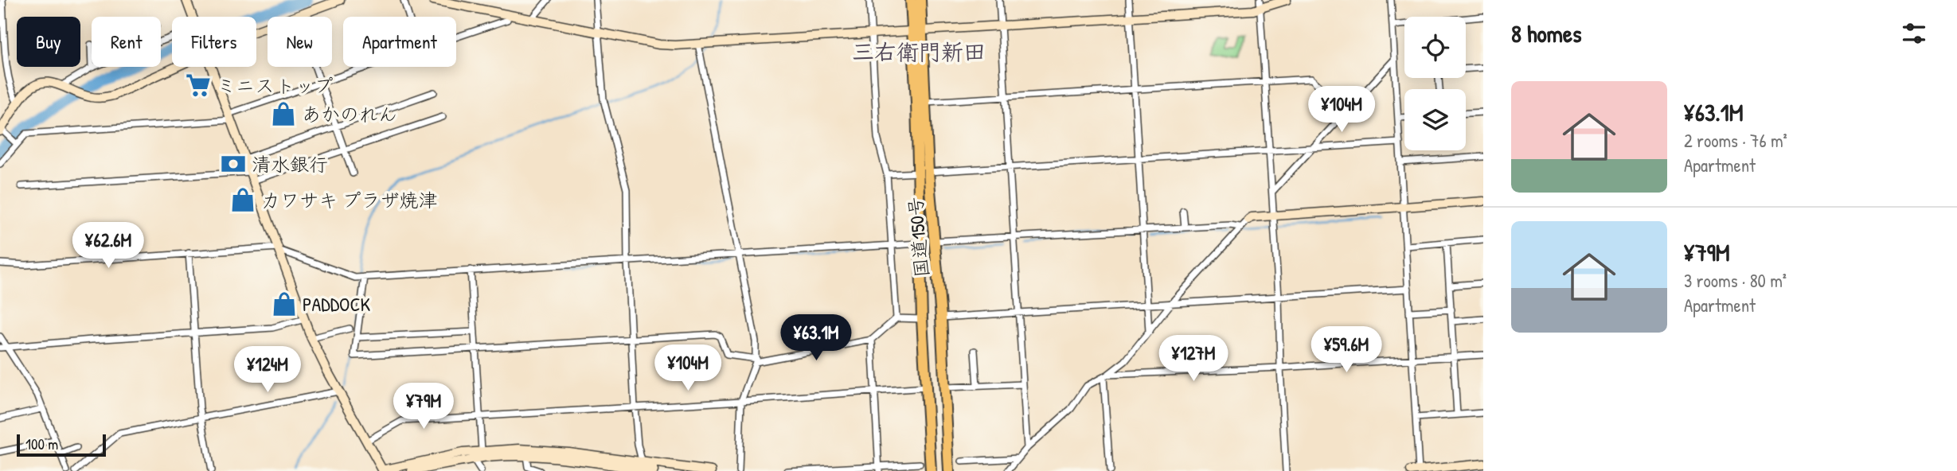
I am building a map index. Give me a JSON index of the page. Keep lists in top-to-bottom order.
{
  "streets": {
    "highway": ["国道150号"]
  },
  "districts": ["三右衛門新田"],
  "places": {
    "supermarket": ["ミニストップ"],
    "shop": ["あかのれん", "カワサキ プラザ焼津", "PADDOCK"],
    "bank": ["清水銀行"]
  },
  "scale_bar": "100 m",
  "page": {
    "heading": "8 homes",
    "chip": [
      "Buy",
      "Rent",
      "Filters",
      "New",
      "Apartment"
    ],
    "list": [
      {
        "name": "¥63.1M",
        "note": "2 rooms · 76 m² · Apartment"
      },
      {
        "name": "¥79M",
        "note": "3 rooms · 80 m² · Apartment"
      }
    ],
    "price": [
      "¥104M",
      "¥62.6M",
      "¥63.1M",
      "¥59.6M",
      "¥127M",
      "¥104M",
      "¥124M",
      "¥79M"
    ],
    "scale": "100 m"
  }
}
